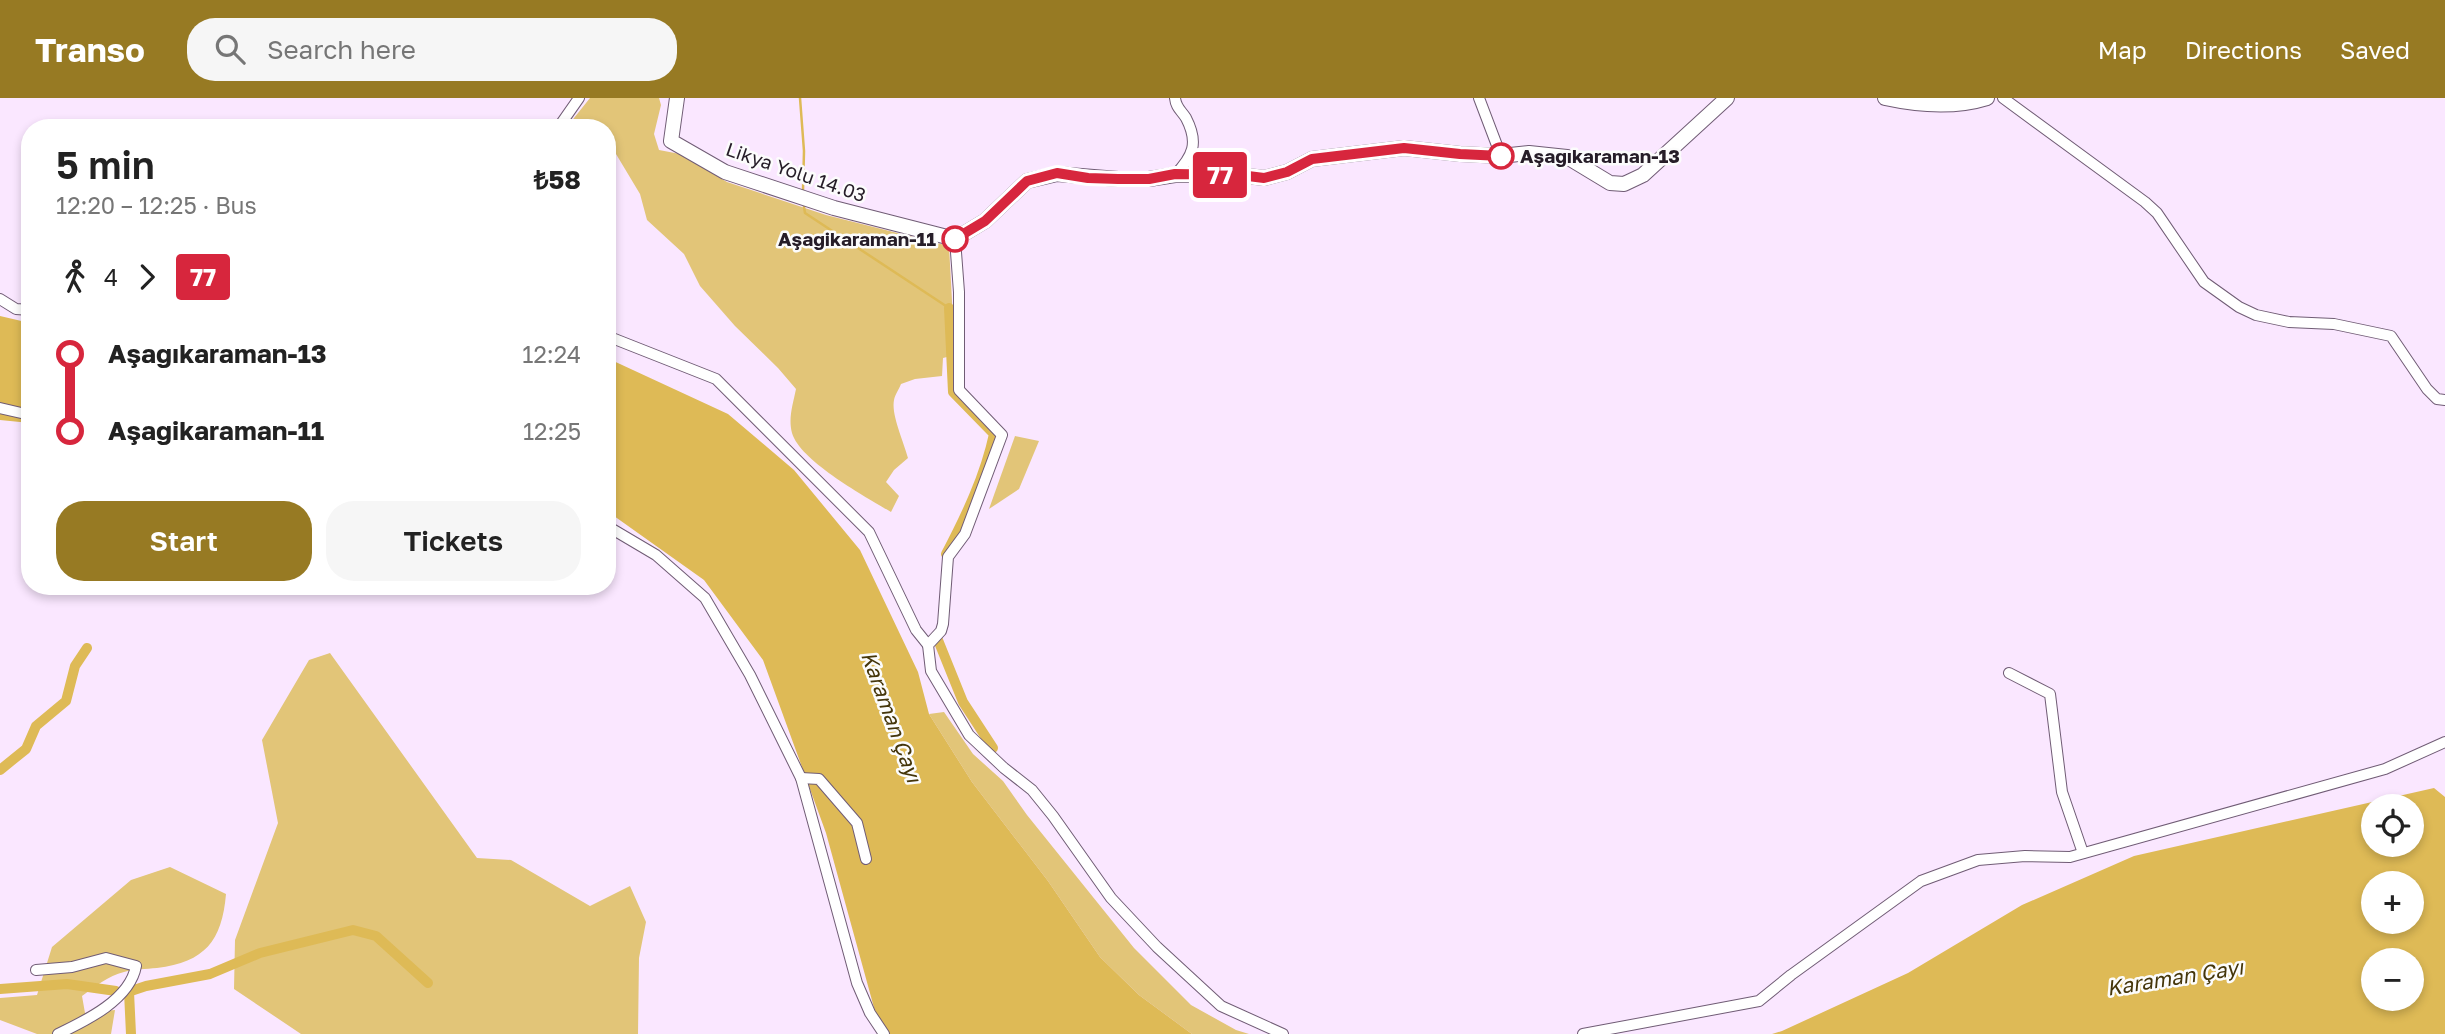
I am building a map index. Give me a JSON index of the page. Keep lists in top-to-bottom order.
{
  "streets": {
    "street": ["Likya Yolu 14.03"]
  },
  "water": ["Karaman Çayı"],
  "places": ["Aşağıkaraman-13", "Aşağikaraman-11"],
  "lines": ["bus line 77"],
  "page": {
    "header": "Transo",
    "search": "Search here",
    "nav": ["Map", "Directions", "Saved"],
    "on_map": "77",
    "heading": ["5 min", "12:20 – 12:25 · Bus", "₺58"],
    "legs": ["4", "77"],
    "list": [
      {
        "name": "Aşağıkaraman-13",
        "value": "12:24"
      },
      {
        "name": "Aşağikaraman-11",
        "value": "12:25"
      }
    ],
    "buttons": ["Start", "Tickets"],
    "map_buttons": ["+", "−"]
  }
}
